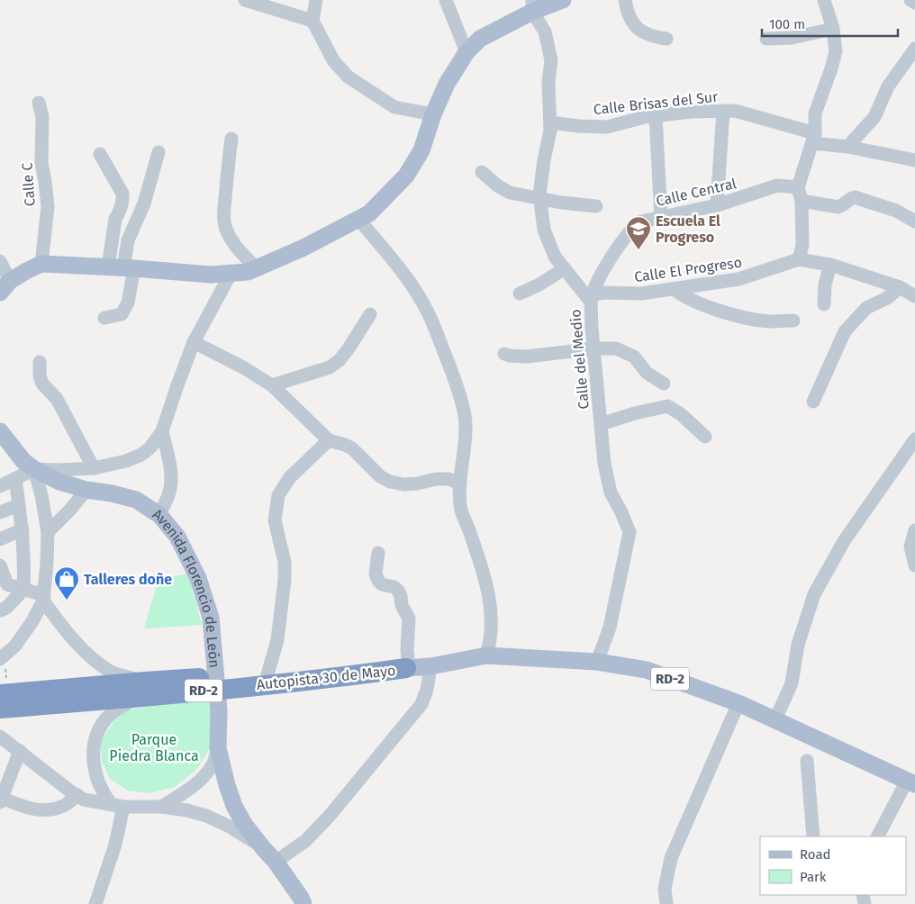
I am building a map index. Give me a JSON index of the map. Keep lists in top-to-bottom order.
{
  "streets": {
    "highway": ["Autopista 30 de Mayo", "RD-2"],
    "main road": ["Avenida Florencio de León"],
    "street": [
      "Calle Brisas del Sur",
      "Calle C",
      "Calle Central",
      "Calle El Progreso",
      "Calle del Medio"
    ]
  },
  "crossings": [
    ["Calle Brisas del Sur", "Calle del Medio"],
    ["Calle Central", "Calle El Progreso"],
    ["Calle Central", "Calle del Medio"],
    ["Calle El Progreso", "Calle del Medio"],
    ["Calle del Medio", "RD-2"],
    ["Autopista 30 de Mayo", "RD-2"]
  ],
  "parks": ["Parque Piedra Blanca"],
  "places": {
    "school or university": ["Escuela El Progreso"],
    "shop": ["Talleres doñe"]
  },
  "legend": ["Road", "Park"],
  "scale_bar": "100 m"
}
